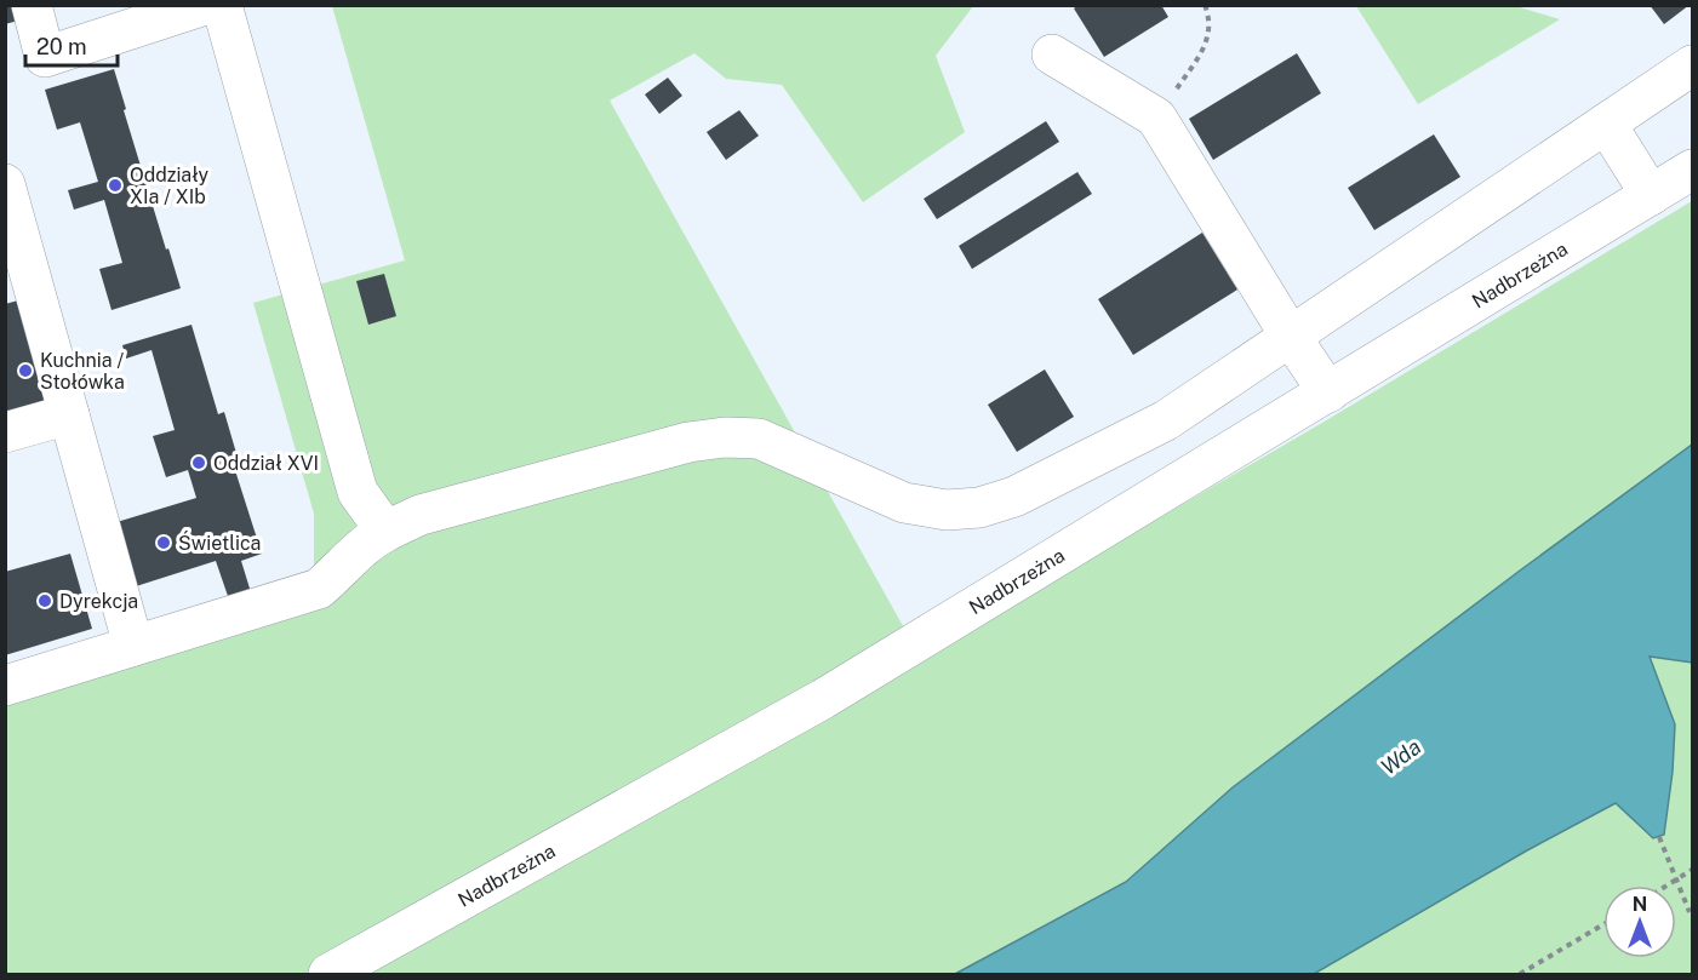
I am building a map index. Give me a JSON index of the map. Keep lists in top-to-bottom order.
{
  "streets": {
    "street": ["Nadbrzeżna"]
  },
  "water": ["Wda"],
  "places": [
    "Oddziały XIa / XIb",
    "Kuchnia / Stołówka",
    "Oddział XVI",
    "Świetlica",
    "Dyrekcja"
  ],
  "scale_bar": "20 m",
  "north": "top"
}
